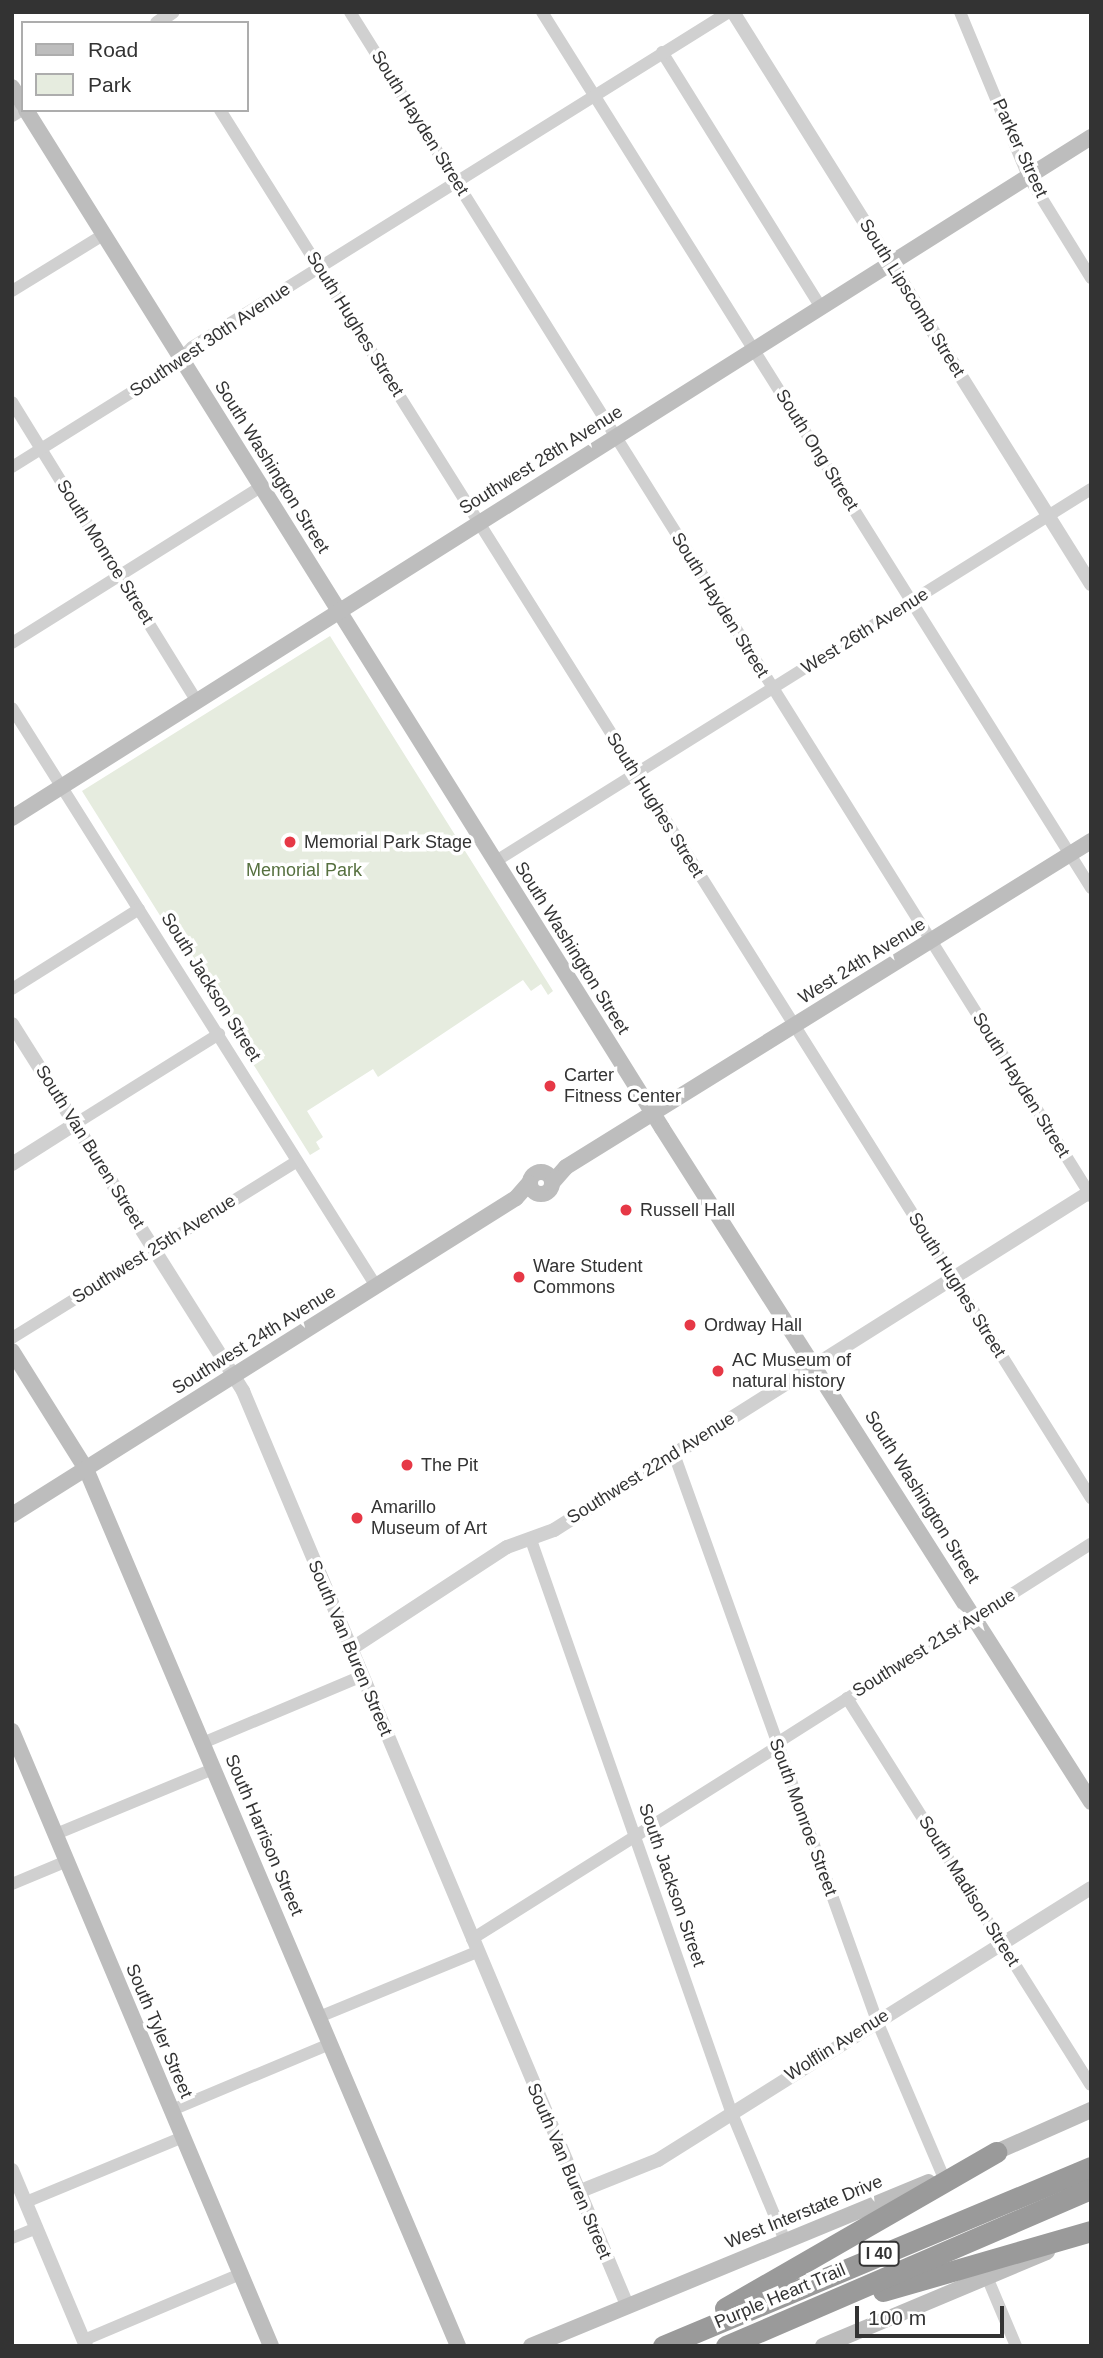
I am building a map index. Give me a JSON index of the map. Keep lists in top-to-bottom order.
{
  "streets": {
    "highway": ["I 40", "Purple Heart Trail"],
    "main road": [
      "Southwest 28th Avenue",
      "South Washington Street",
      "West 24th Avenue",
      "Southwest 24th Avenue",
      "South Harrison Street",
      "South Tyler Street",
      "West Interstate Drive"
    ],
    "street": [
      "South Hayden Street",
      "Parker Street",
      "South Lipscomb Street",
      "South Hughes Street",
      "Southwest 30th Avenue",
      "South Ong Street",
      "South Monroe Street",
      "West 26th Avenue",
      "South Jackson Street",
      "South Van Buren Street",
      "Southwest 25th Avenue",
      "Southwest 22nd Avenue",
      "Southwest 21st Avenue",
      "South Madison Street",
      "Wolflin Avenue"
    ]
  },
  "crossings": [
    ["South Hayden Street", "Southwest 30th Avenue"],
    ["South Hayden Street", "Southwest 28th Avenue"],
    ["South Hayden Street", "West 26th Avenue"],
    ["South Hayden Street", "West 24th Avenue"],
    ["South Hayden Street", "Southwest 22nd Avenue"],
    ["Parker Street", "Southwest 28th Avenue"],
    ["South Lipscomb Street", "Southwest 30th Avenue"],
    ["South Lipscomb Street", "Southwest 28th Avenue"],
    ["South Lipscomb Street", "West 26th Avenue"],
    ["South Hughes Street", "Southwest 30th Avenue"],
    ["South Hughes Street", "Southwest 28th Avenue"],
    ["South Hughes Street", "West 26th Avenue"],
    ["South Hughes Street", "West 24th Avenue"],
    ["South Hughes Street", "Southwest 22nd Avenue"],
    ["Southwest 30th Avenue", "South Ong Street"],
    ["Southwest 30th Avenue", "South Washington Street"],
    ["Southwest 30th Avenue", "South Monroe Street"],
    ["South Ong Street", "Southwest 28th Avenue"],
    ["South Ong Street", "West 26th Avenue"],
    ["South Ong Street", "West 24th Avenue"],
    ["Southwest 28th Avenue", "South Washington Street"],
    ["Southwest 28th Avenue", "South Monroe Street"],
    ["Southwest 28th Avenue", "South Jackson Street"],
    ["South Washington Street", "West 26th Avenue"],
    ["South Washington Street", "West 24th Avenue"],
    ["South Washington Street", "Southwest 24th Avenue"],
    ["South Washington Street", "Southwest 22nd Avenue"],
    ["South Washington Street", "Southwest 21st Avenue"],
    ["South Monroe Street", "Southwest 22nd Avenue"],
    ["South Monroe Street", "Southwest 21st Avenue"],
    ["South Monroe Street", "Wolflin Avenue"],
    ["South Monroe Street", "West Interstate Drive"],
    ["West 24th Avenue", "Southwest 24th Avenue"],
    ["South Jackson Street", "Southwest 25th Avenue"],
    ["South Jackson Street", "Southwest 24th Avenue"],
    ["South Jackson Street", "Southwest 22nd Avenue"],
    ["South Jackson Street", "Southwest 21st Avenue"],
    ["South Jackson Street", "Wolflin Avenue"],
    ["South Jackson Street", "West Interstate Drive"],
    ["South Van Buren Street", "Southwest 25th Avenue"],
    ["South Van Buren Street", "Southwest 24th Avenue"],
    ["South Van Buren Street", "Southwest 22nd Avenue"],
    ["South Van Buren Street", "Southwest 21st Avenue"],
    ["South Van Buren Street", "Wolflin Avenue"],
    ["South Van Buren Street", "West Interstate Drive"],
    ["Southwest 24th Avenue", "South Harrison Street"],
    ["Southwest 21st Avenue", "South Harrison Street"],
    ["Southwest 21st Avenue", "South Madison Street"],
    ["South Madison Street", "Wolflin Avenue"]
  ],
  "parks": ["Memorial Park"],
  "places": [
    "Memorial Park Stage",
    "Carter Fitness Center",
    "Russell Hall",
    "Ware Student Commons",
    "Ordway Hall",
    "AC Museum of natural history",
    "The Pit",
    "Amarillo Museum of Art"
  ],
  "legend": ["Road", "Park"],
  "scale_bar": "100 m"
}
